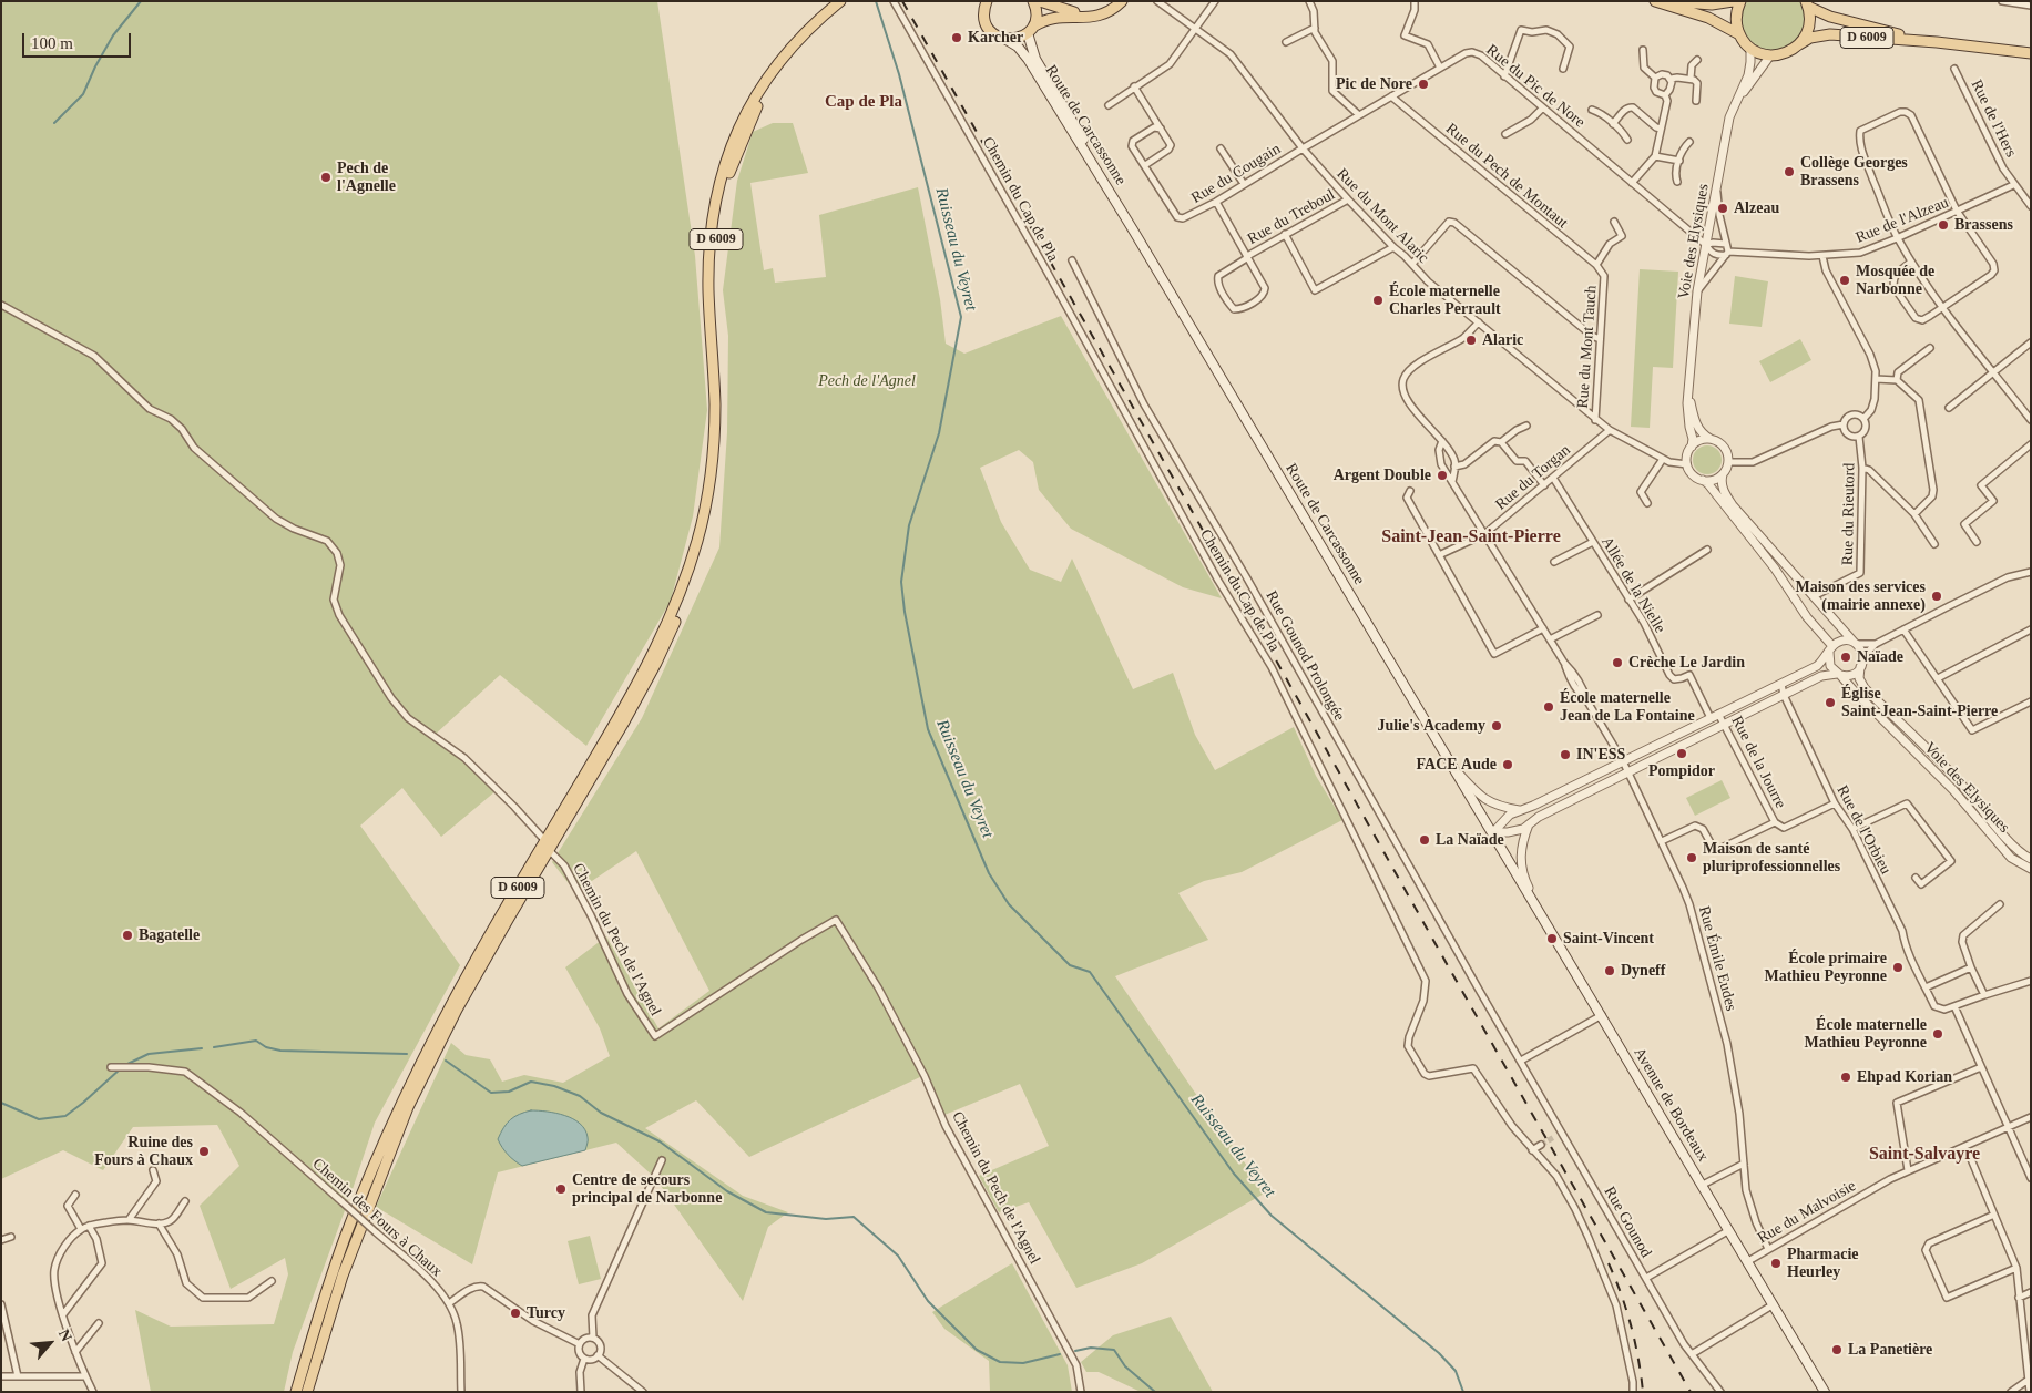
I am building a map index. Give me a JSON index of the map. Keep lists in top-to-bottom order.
{
  "streets": {
    "main road": ["D 6009", "Route de Carcassonne", "Avenue de Bordeaux"],
    "street": [
      "Rue du Pic de Nore",
      "Rue de l'Hers",
      "Rue du Cougain",
      "Rue du Pech de Montaut",
      "Chemin du Cap de Pla",
      "Rue du Mont Alaric",
      "Rue du Treboul",
      "Rue de l'Alzeau",
      "Voie des Elysiques",
      "Rue du Mont Tauch",
      "Rue du Torgan",
      "Rue du Rieutord",
      "Allée de la Nielle",
      "Rue Gounod Prolongée",
      "Rue de la Jourre",
      "Rue de l'Orbieu",
      "Chemin du Pech de l'Agnel",
      "Rue Émile Eudes",
      "Rue du Malvoisie",
      "Chemin des Fours à Chaux",
      "Rue Gounod"
    ]
  },
  "crossings": [
    ["D 6009", "Chemin du Pech de l'Agnel"],
    ["Rue du Pic de Nore", "Rue du Cougain"],
    ["Rue du Pic de Nore", "Rue du Pech de Montaut"],
    ["Rue du Pic de Nore", "Rue du Mont Alaric"],
    ["Rue du Pic de Nore", "Rue de l'Alzeau"],
    ["Rue du Pic de Nore", "Voie des Elysiques"],
    ["Rue de l'Hers", "Rue de l'Alzeau"],
    ["Route de Carcassonne", "Avenue de Bordeaux"],
    ["Rue du Cougain", "Rue du Mont Alaric"],
    ["Rue du Pech de Montaut", "Rue du Mont Tauch"],
    ["Rue du Mont Alaric", "Rue du Treboul"],
    ["Rue du Mont Alaric", "Voie des Elysiques"],
    ["Rue du Mont Alaric", "Rue du Mont Tauch"],
    ["Rue du Mont Alaric", "Rue du Torgan"],
    ["Rue de l'Alzeau", "Voie des Elysiques"],
    ["Rue du Torgan", "Allée de la Nielle"],
    ["Rue du Torgan", "Rue Émile Eudes"],
    ["Allée de la Nielle", "Rue de la Jourre"],
    ["Rue Gounod Prolongée", "Rue Gounod"],
    ["Rue de la Jourre", "Rue de l'Orbieu"],
    ["Rue Émile Eudes", "Rue du Malvoisie"],
    ["Avenue de Bordeaux", "Rue du Malvoisie"]
  ],
  "districts": ["Cap de Pla", "Saint-Jean-Saint-Pierre", "Saint-Salvayre"],
  "water": ["Ruisseau du Veyret"],
  "parks": ["Pech de l'Agnel"],
  "places": [
    "Karcher",
    "Pic de Nore",
    "Collège Georges Brassens",
    "Pech de l'Agnelle",
    "Alzeau",
    "Brassens",
    "Mosquée de Narbonne",
    "École maternelle Charles Perrault",
    "Alaric",
    "Argent Double",
    "Maison des services (mairie annexe)",
    "Naïade",
    "Crèche Le Jardin",
    "Église Saint-Jean-Saint-Pierre",
    "École maternelle Jean de La Fontaine",
    "Julie's Academy",
    "Pompidor",
    "IN'ESS",
    "FACE Aude",
    "La Naïade",
    "Maison de santé pluriprofessionnelles",
    "Bagatelle",
    "Saint-Vincent",
    "École primaire Mathieu Peyronne",
    "Dyneff",
    "École maternelle Mathieu Peyronne",
    "Ehpad Korian",
    "Ruine des Fours à Chaux",
    "Centre de secours principal de Narbonne",
    "Pharmacie Heurley",
    "Turcy",
    "La Panetière"
  ],
  "scale_bar": "100 m",
  "north": "top right"
}
